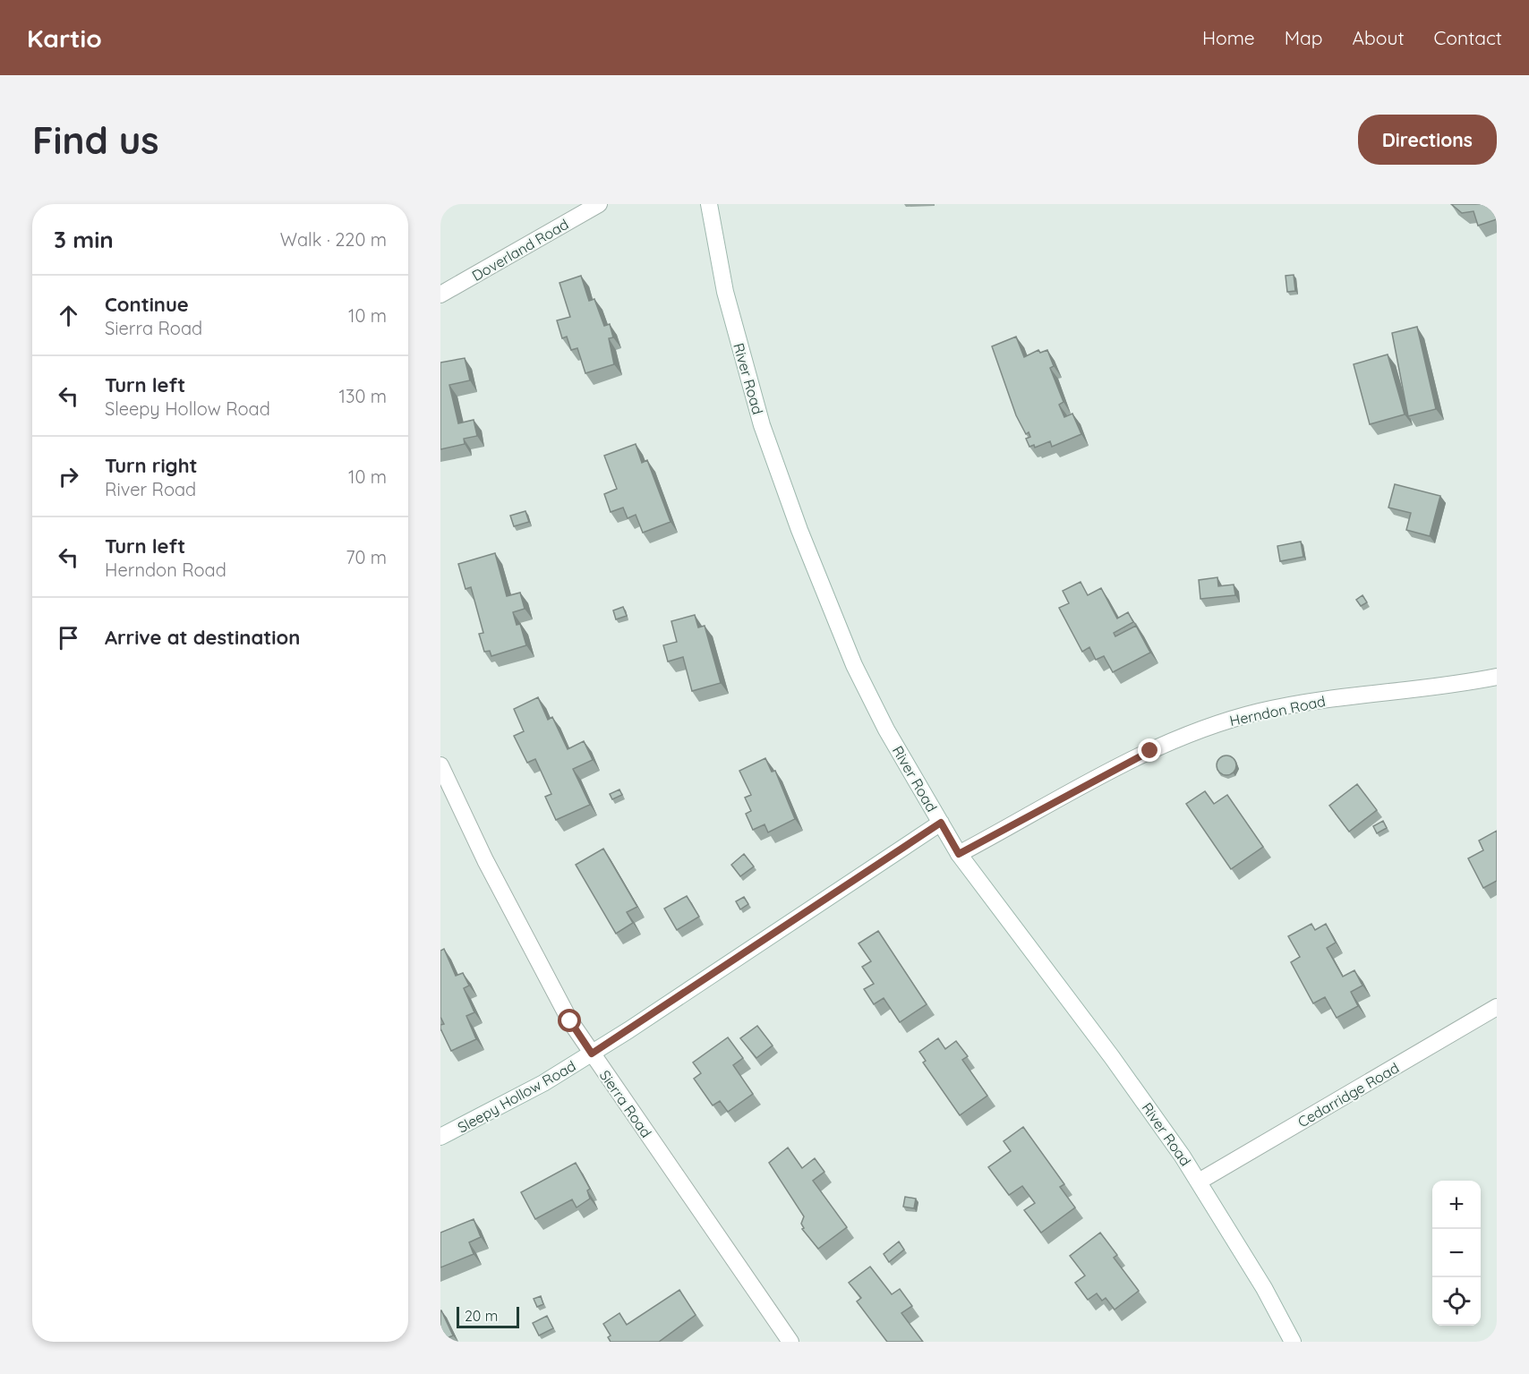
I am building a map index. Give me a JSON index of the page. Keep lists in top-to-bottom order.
{
  "streets": {
    "street": [
      "Doverland Road",
      "River Road",
      "Herndon Road",
      "Cedarridge Road",
      "Sleepy Hollow Road",
      "Sierra Road"
    ]
  },
  "crossings": [
    ["River Road", "Herndon Road"],
    ["River Road", "Cedarridge Road"],
    ["River Road", "Sleepy Hollow Road"],
    ["Sleepy Hollow Road", "Sierra Road"]
  ],
  "scale_bar": "20 m",
  "page": {
    "header": "Kartio",
    "nav": [
      "Home",
      "Map",
      "About",
      "Contact"
    ],
    "buttons": "Directions",
    "title": "Find us",
    "heading": ["3 min", "Walk · 220 m"],
    "list": [
      ["Continue", "Sierra Road", "10 m"],
      ["Turn left", "Sleepy Hollow Road", "130 m"],
      ["Turn right", "River Road", "10 m"],
      ["Turn left", "Herndon Road", "70 m"],
      "Arrive at destination"
    ],
    "map_buttons": ["+", "−"],
    "scale": "20 m"
  }
}
